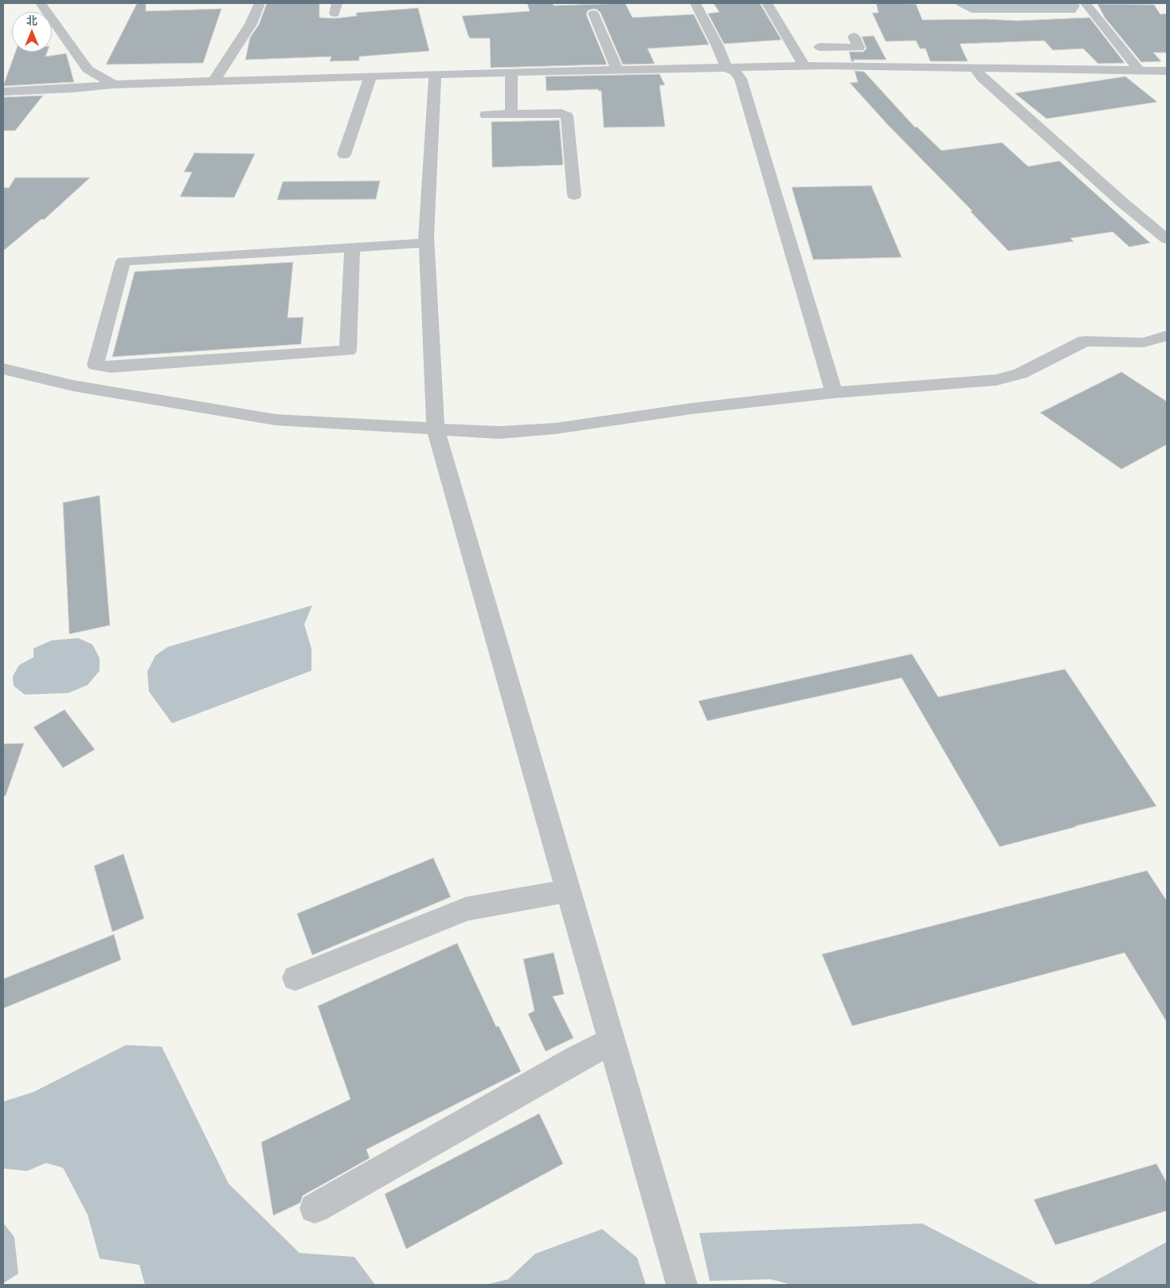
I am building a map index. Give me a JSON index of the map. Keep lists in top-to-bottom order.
{
  "north": "top"
}
